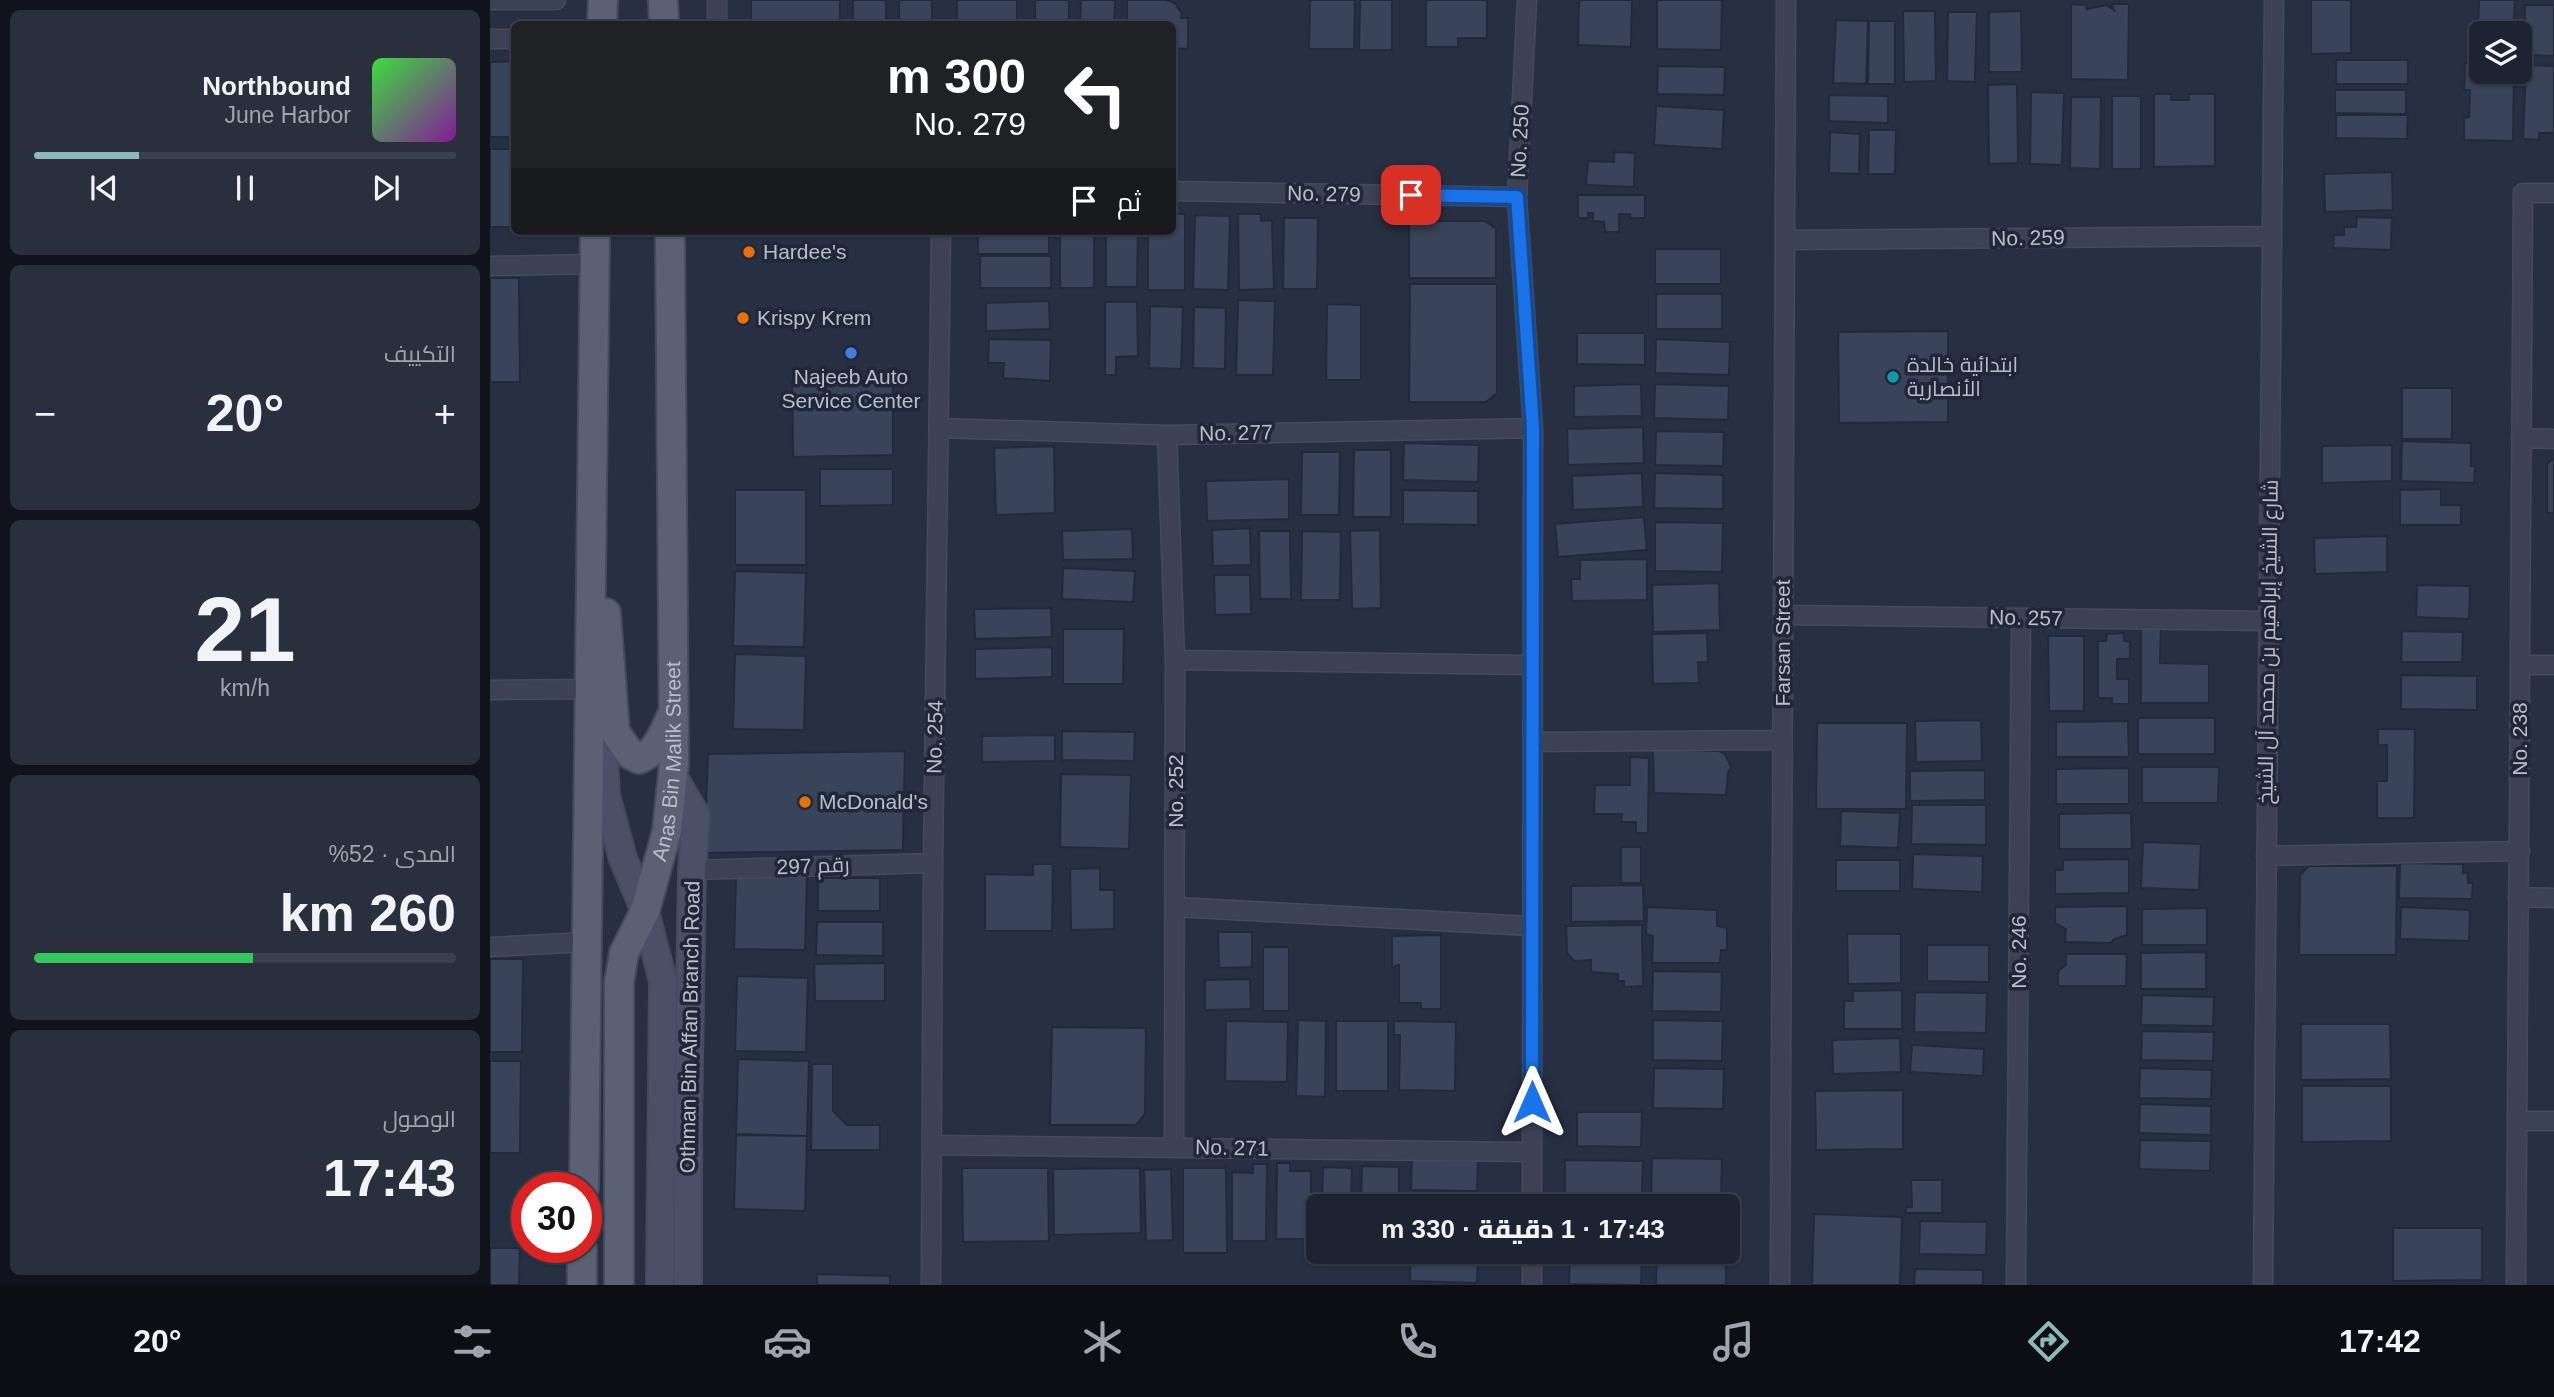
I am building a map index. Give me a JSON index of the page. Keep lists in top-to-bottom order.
{
  "streets": {
    "main road": ["Anas Bin Malik Street", "Othman Bin Affan Branch Road"],
    "street": [
      "No. 250",
      "No. 279",
      "No. 259",
      "No. 277",
      "No. 257",
      "شارع الشيخ إبراهيم بن محمد آل الشيخ",
      "Farsan Street",
      "No. 254",
      "No. 238",
      "No. 252",
      "رقم 297",
      "No. 246",
      "No. 271"
    ]
  },
  "crossings": [
    ["No. 250", "No. 279"],
    ["No. 250", "No. 277"],
    ["No. 250", "No. 271"],
    ["No. 259", "شارع الشيخ إبراهيم بن محمد آل الشيخ"],
    ["No. 259", "Farsan Street"],
    ["No. 277", "No. 254"],
    ["No. 277", "No. 252"],
    ["No. 257", "شارع الشيخ إبراهيم بن محمد آل الشيخ"],
    ["No. 257", "Farsan Street"],
    ["No. 257", "No. 246"],
    ["No. 254", "رقم 297"],
    ["No. 254", "No. 271"],
    ["Anas Bin Malik Street", "Othman Bin Affan Branch Road"],
    ["No. 252", "No. 271"],
    ["رقم 297", "Othman Bin Affan Branch Road"]
  ],
  "places": [
    "Hardee's",
    "Krispy Krem",
    "Najeeb Auto Service Center",
    "ابتدائية خالدة الأنصارية",
    "McDonald's"
  ],
  "page": {
    "turn": ["300 m", "No. 279"],
    "song": ["Northbound", "June Harbor"],
    "then": "ثم",
    "tile": [
      "التكييف",
      ["21", "km/h"],
      ["المدى · 52%", "260 km"],
      ["الوصول", "17:43"]
    ],
    "heat": ["−", "20°", "+"],
    "limit": "30",
    "trip": "17:43 · 1 دقيقة · 330 m",
    "tabs": ["17:42", "20°"]
  }
}
